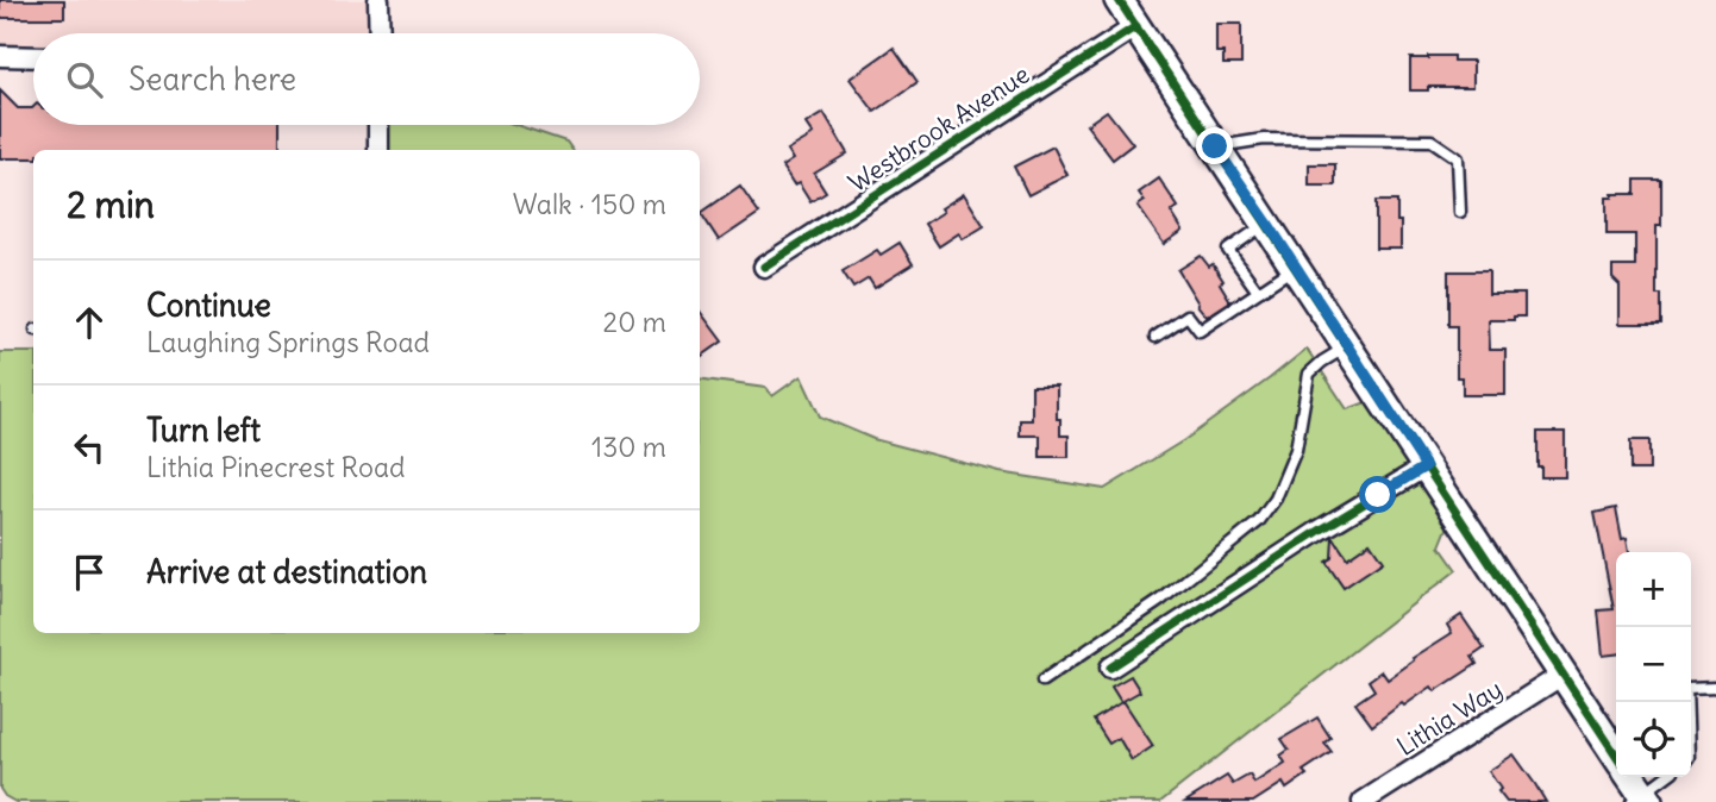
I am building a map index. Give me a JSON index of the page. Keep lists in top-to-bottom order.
{
  "streets": {
    "street": ["Westbrook Avenue", "Lithia Way"]
  },
  "page": {
    "search": "Search here",
    "heading": ["2 min", "Walk · 150 m"],
    "list": [
      ["Continue", "Laughing Springs Road", "20 m"],
      ["Turn left", "Lithia Pinecrest Road", "130 m"],
      "Arrive at destination"
    ],
    "map_buttons": ["+", "−"]
  }
}
